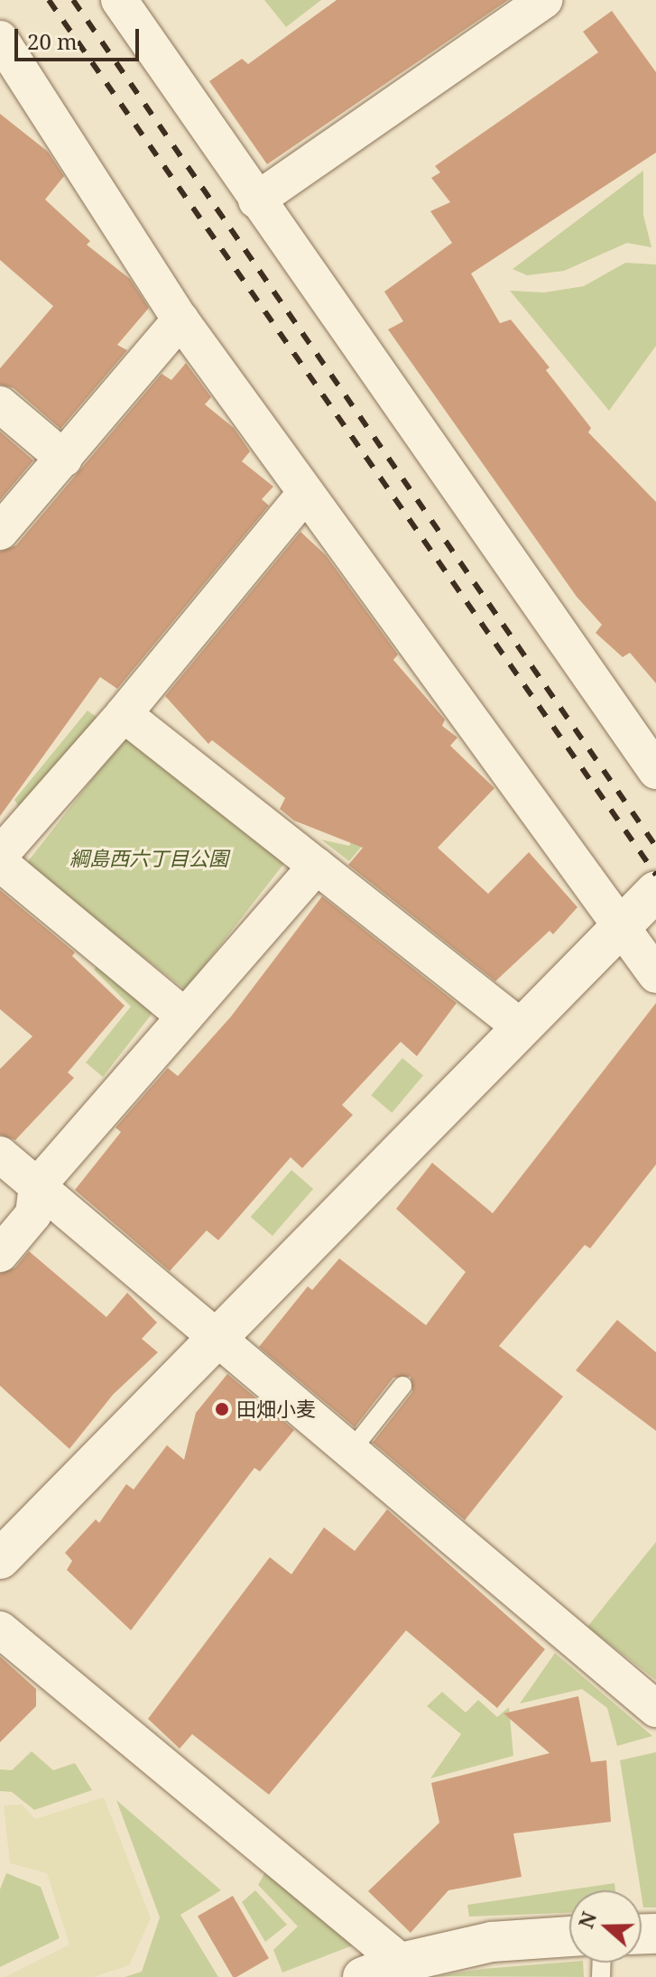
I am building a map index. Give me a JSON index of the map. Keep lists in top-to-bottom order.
{
  "parks": ["綱島西六丁目公園"],
  "places": ["田畑小麦"],
  "scale_bar": "20 m",
  "north": "left"
}
